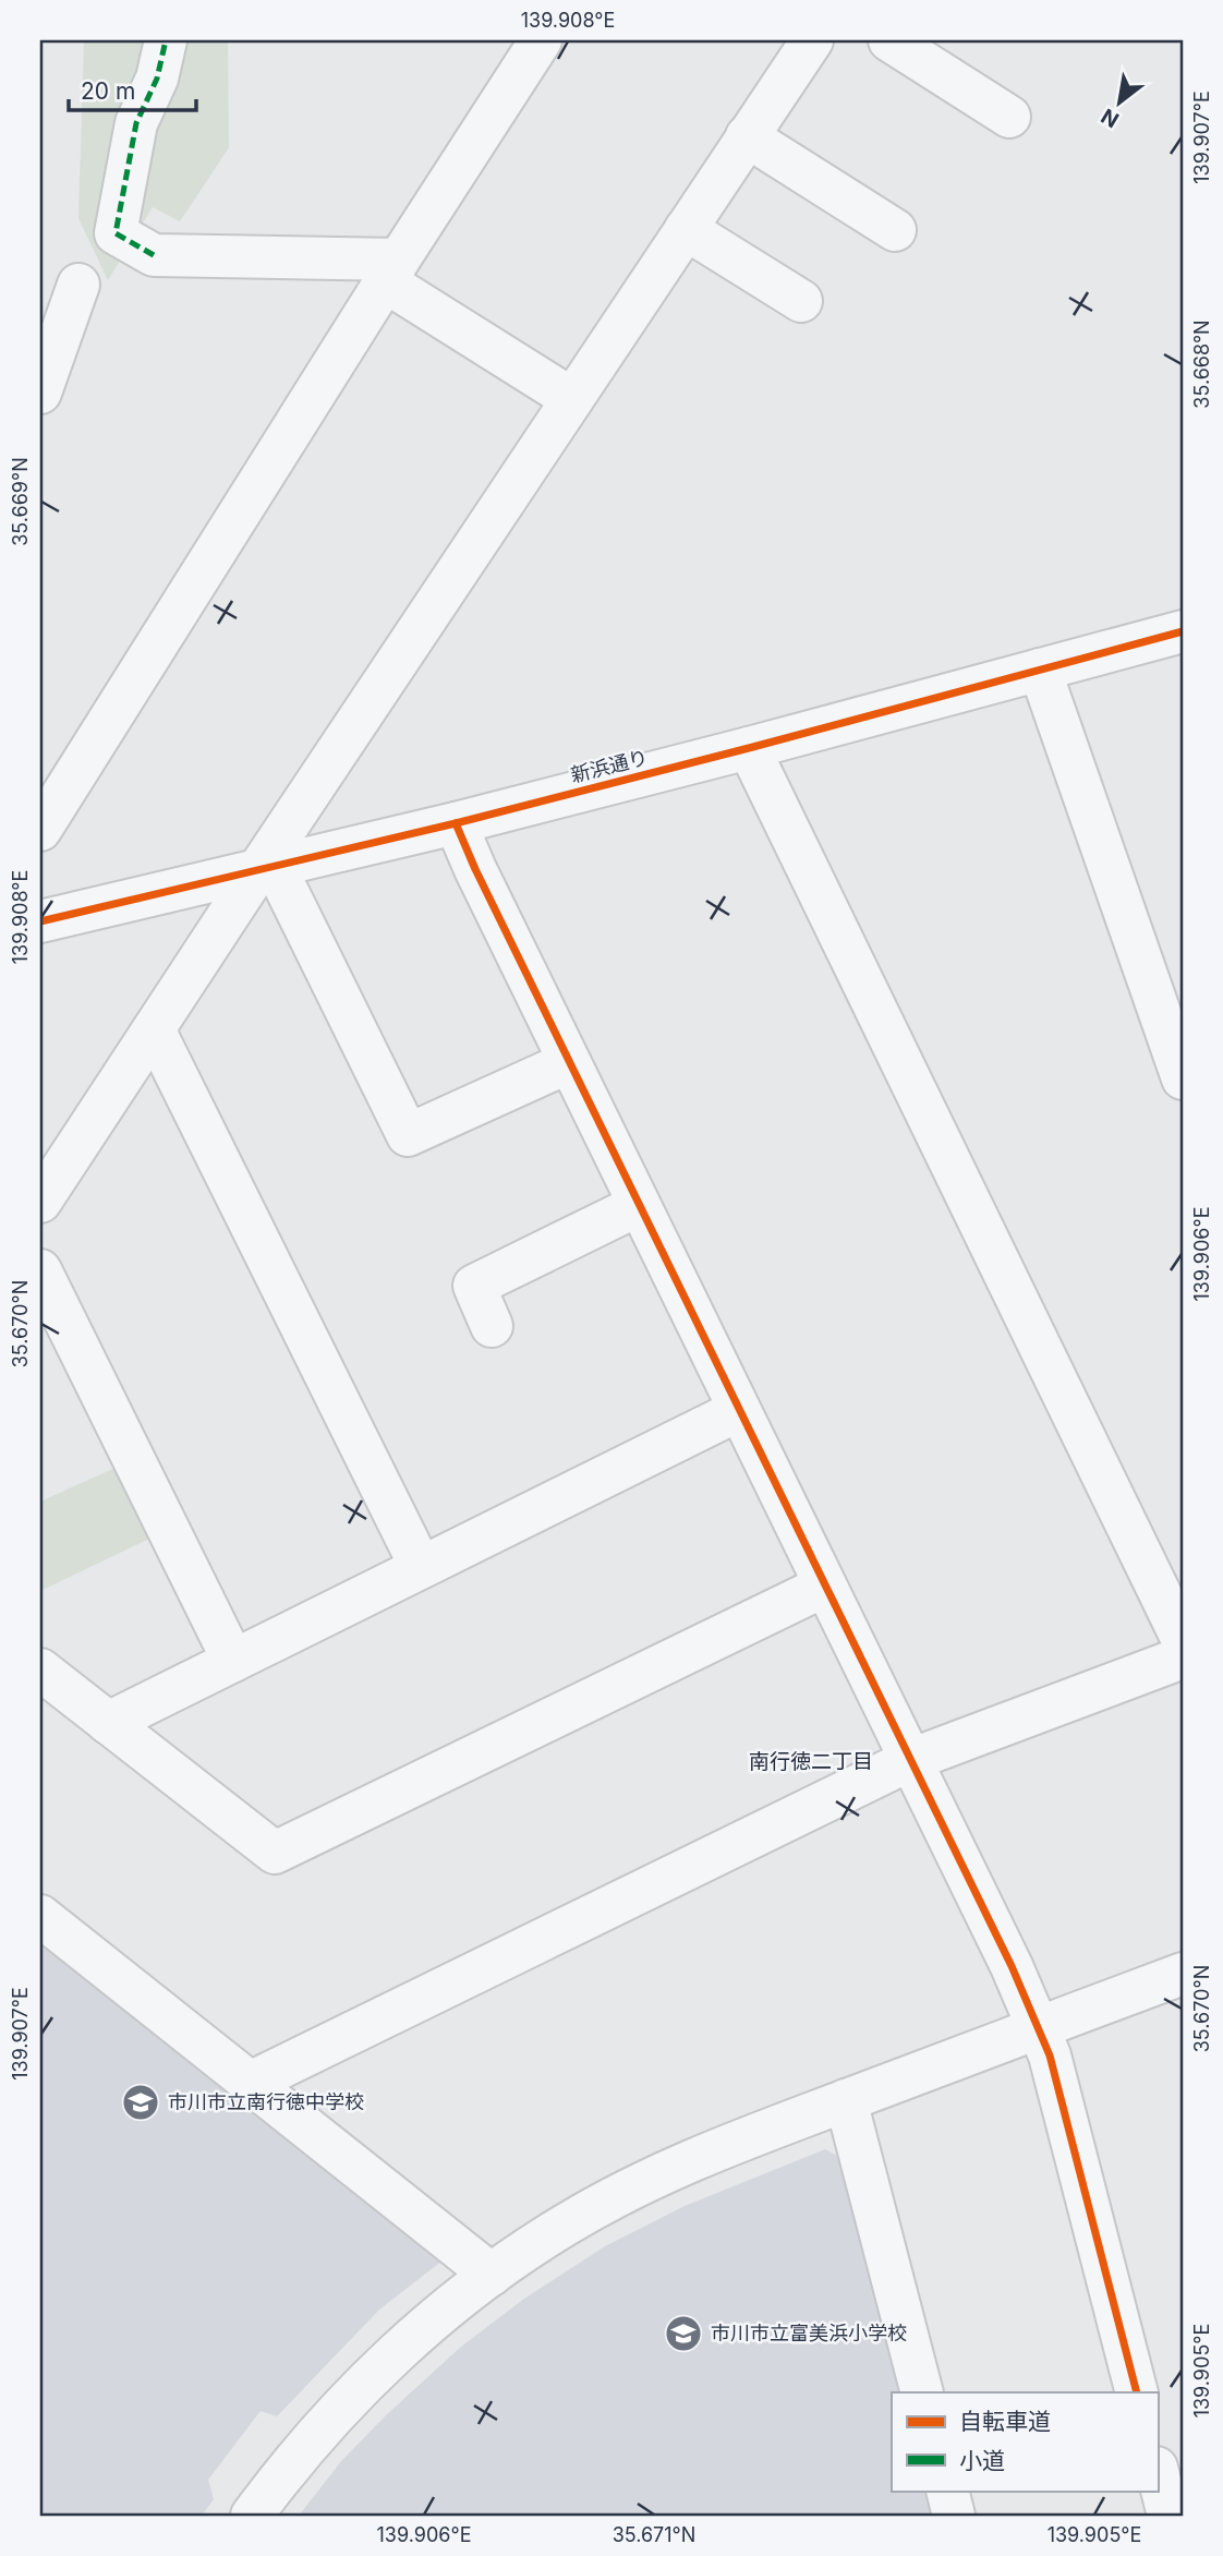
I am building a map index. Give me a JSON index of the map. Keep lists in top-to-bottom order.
{
  "streets": {
    "street": ["新浜通り"]
  },
  "districts": ["南行徳二丁目"],
  "places": {
    "school or university": ["市川市立南行徳中学校", "市川市立富美浜小学校"]
  },
  "legend": ["自転車道", "小道"],
  "scale_bar": "20 m",
  "north": "bottom left",
  "coordinates": [
    "139.908°E",
    "139.907°E",
    "35.668°N",
    "35.669°N",
    "139.906°E",
    "35.670°N",
    "139.905°E",
    "35.671°N"
  ]
}
